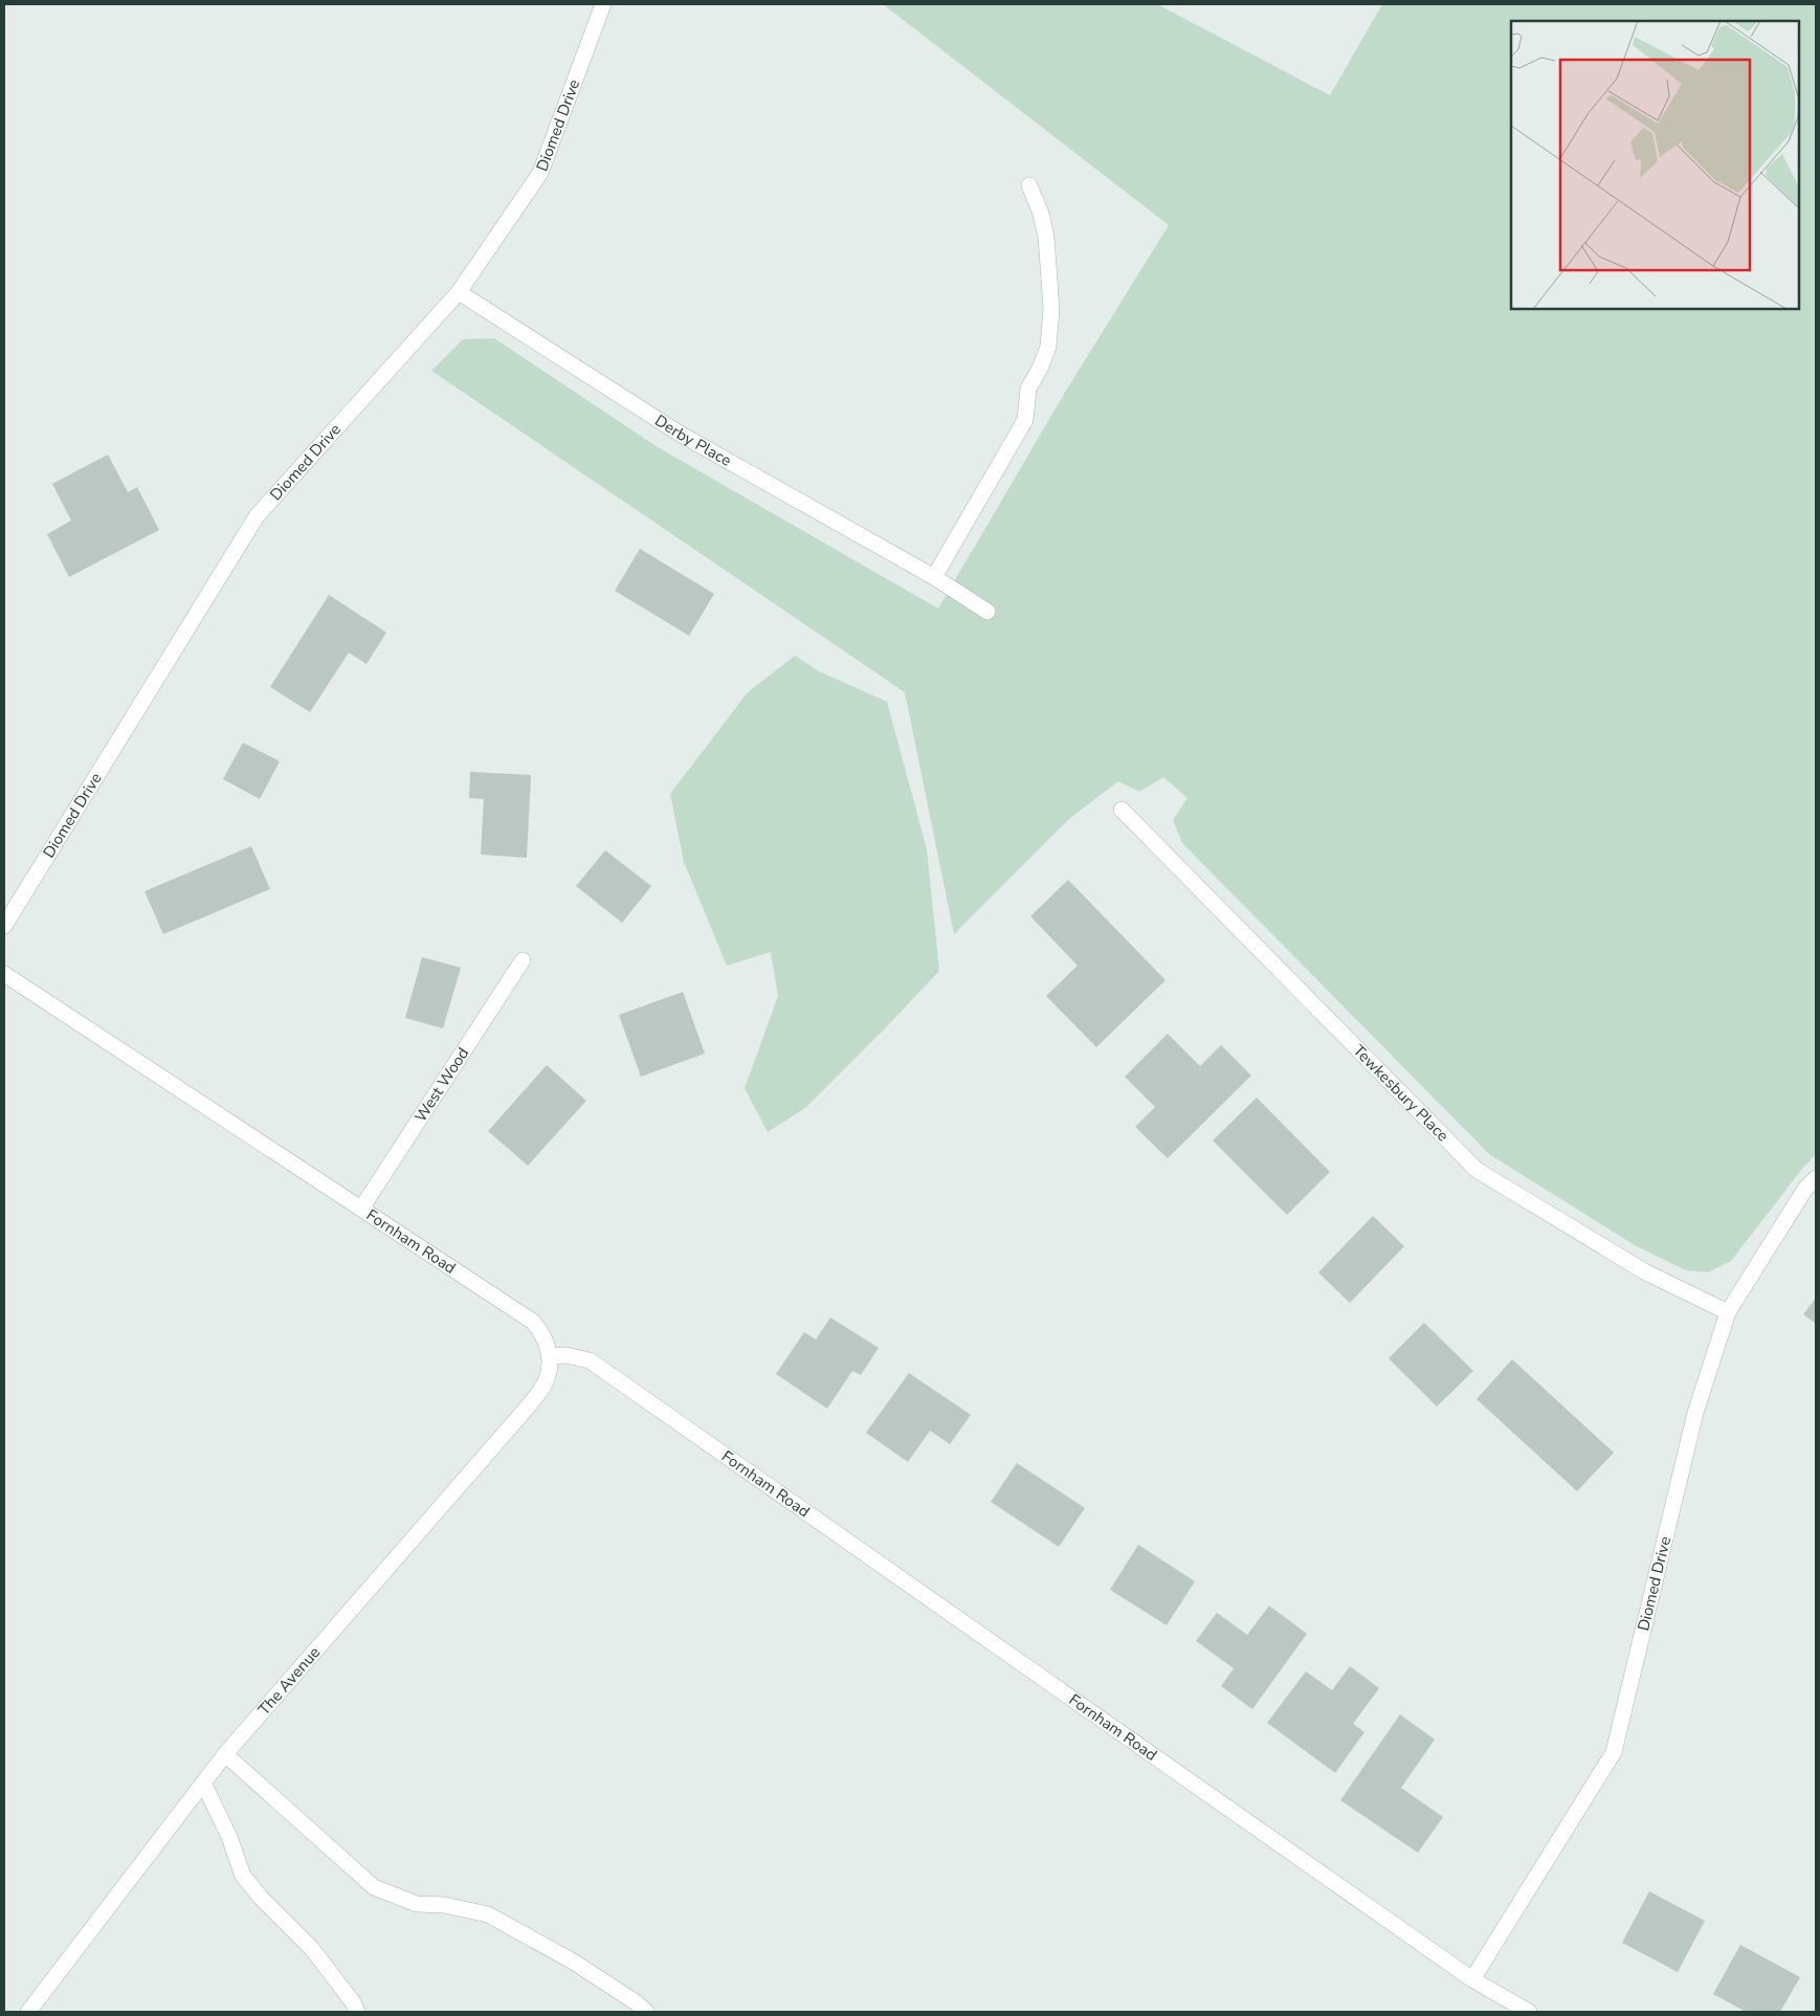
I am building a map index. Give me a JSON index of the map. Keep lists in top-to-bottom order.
{
  "streets": {
    "street": [
      "Diomed Drive",
      "Derby Place",
      "West Wood",
      "Tewkesbury Place",
      "Fornham Road",
      "The Avenue"
    ]
  },
  "crossings": [
    ["Diomed Drive", "Derby Place"],
    ["Diomed Drive", "Tewkesbury Place"],
    ["Diomed Drive", "Fornham Road"],
    ["West Wood", "Fornham Road"],
    ["Fornham Road", "The Avenue"]
  ]
}
